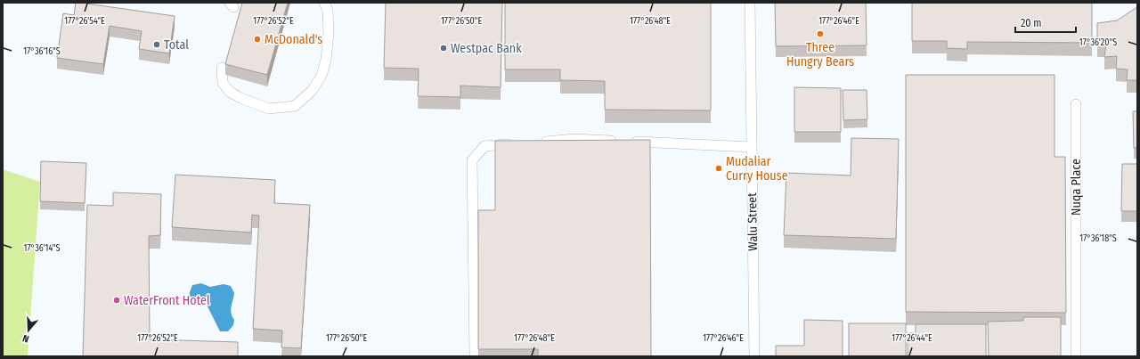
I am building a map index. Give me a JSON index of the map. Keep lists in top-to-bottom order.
{
  "streets": {
    "lane": ["Nuqa Place", "Walu Street"]
  },
  "places": [
    "Three Hungry Bears",
    "McDonald's",
    "Total",
    "Westpac Bank",
    "Mudaliar Curry House",
    "WaterFront Hotel"
  ],
  "scale_bar": "20 m",
  "north": "bottom",
  "coordinates": [
    "177°26'54\"E",
    "177°26'52\"E",
    "177°26'50\"E",
    "177°26'46\"E",
    "177°26'48\"E",
    "17°36'20\"S",
    "17°36'16\"S",
    "17°36'18\"S",
    "17°36'14\"S",
    "177°26'44\"E"
  ]
}
